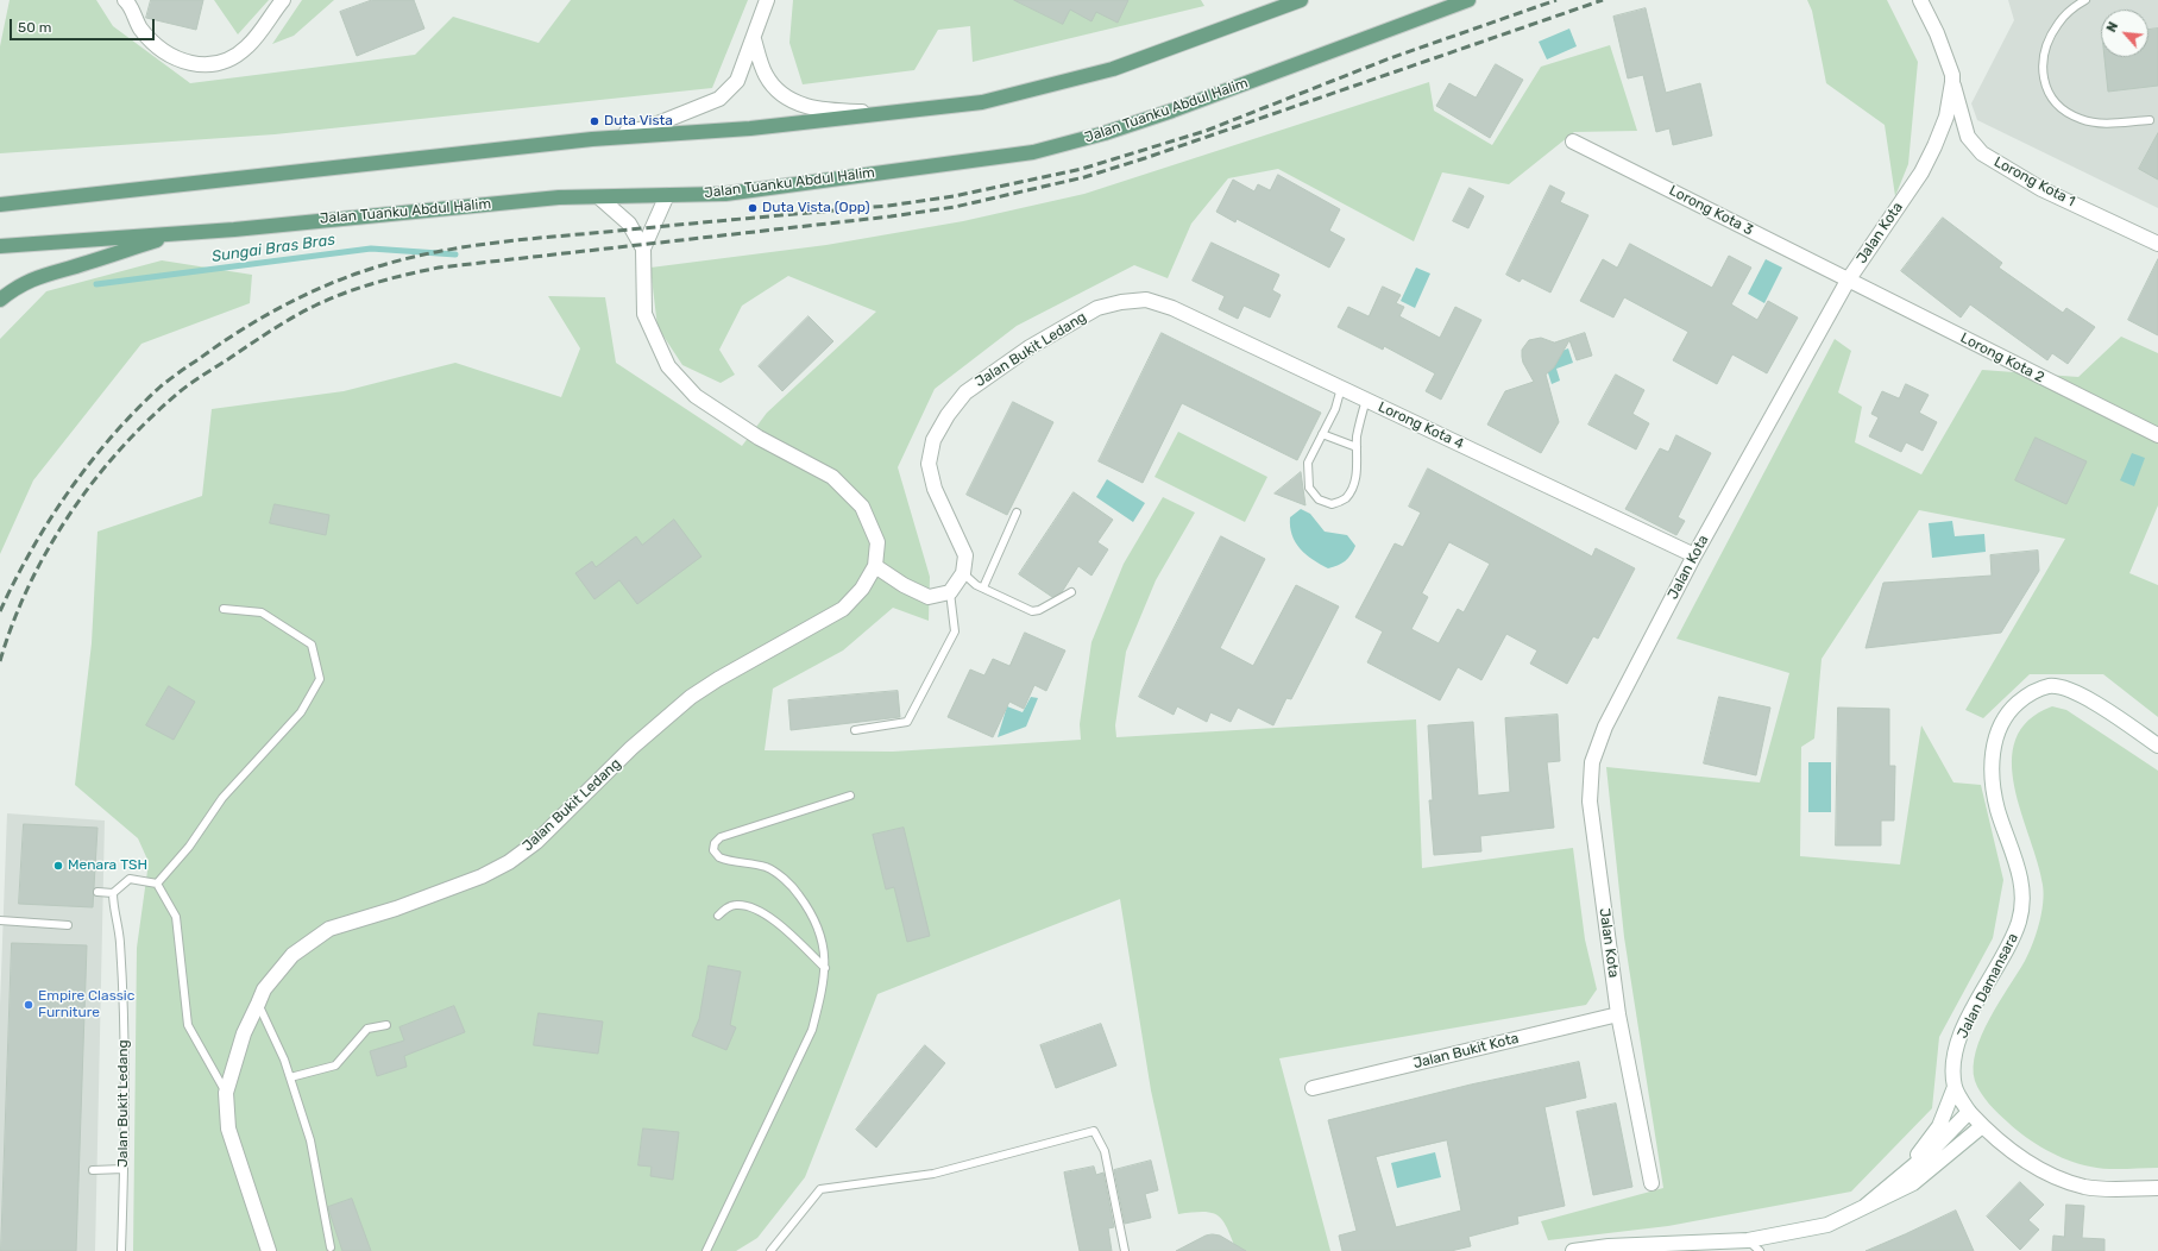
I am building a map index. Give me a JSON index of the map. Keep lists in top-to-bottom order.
{
  "streets": {
    "main road": ["Jalan Tuanku Abdul Halim"],
    "street": [
      "Lorong Kota 1",
      "Lorong Kota 3",
      "Jalan Kota",
      "Jalan Bukit Ledang",
      "Lorong Kota 2",
      "Lorong Kota 4",
      "Jalan Damansara",
      "Jalan Bukit Kota"
    ]
  },
  "crossings": [
    ["Jalan Tuanku Abdul Halim", "Jalan Bukit Ledang"],
    ["Lorong Kota 1", "Jalan Kota"],
    ["Lorong Kota 3", "Jalan Kota"],
    ["Lorong Kota 3", "Lorong Kota 2"],
    ["Jalan Kota", "Lorong Kota 2"],
    ["Jalan Kota", "Lorong Kota 4"],
    ["Jalan Kota", "Jalan Bukit Kota"],
    ["Jalan Bukit Ledang", "Lorong Kota 4"]
  ],
  "water": ["Sungai Bras Bras"],
  "places": [
    "Duta Vista",
    "Duta Vista (Opp)",
    "Menara TSH",
    "Empire Classic Furniture"
  ],
  "scale_bar": "50 m",
  "north": "top left"
}
